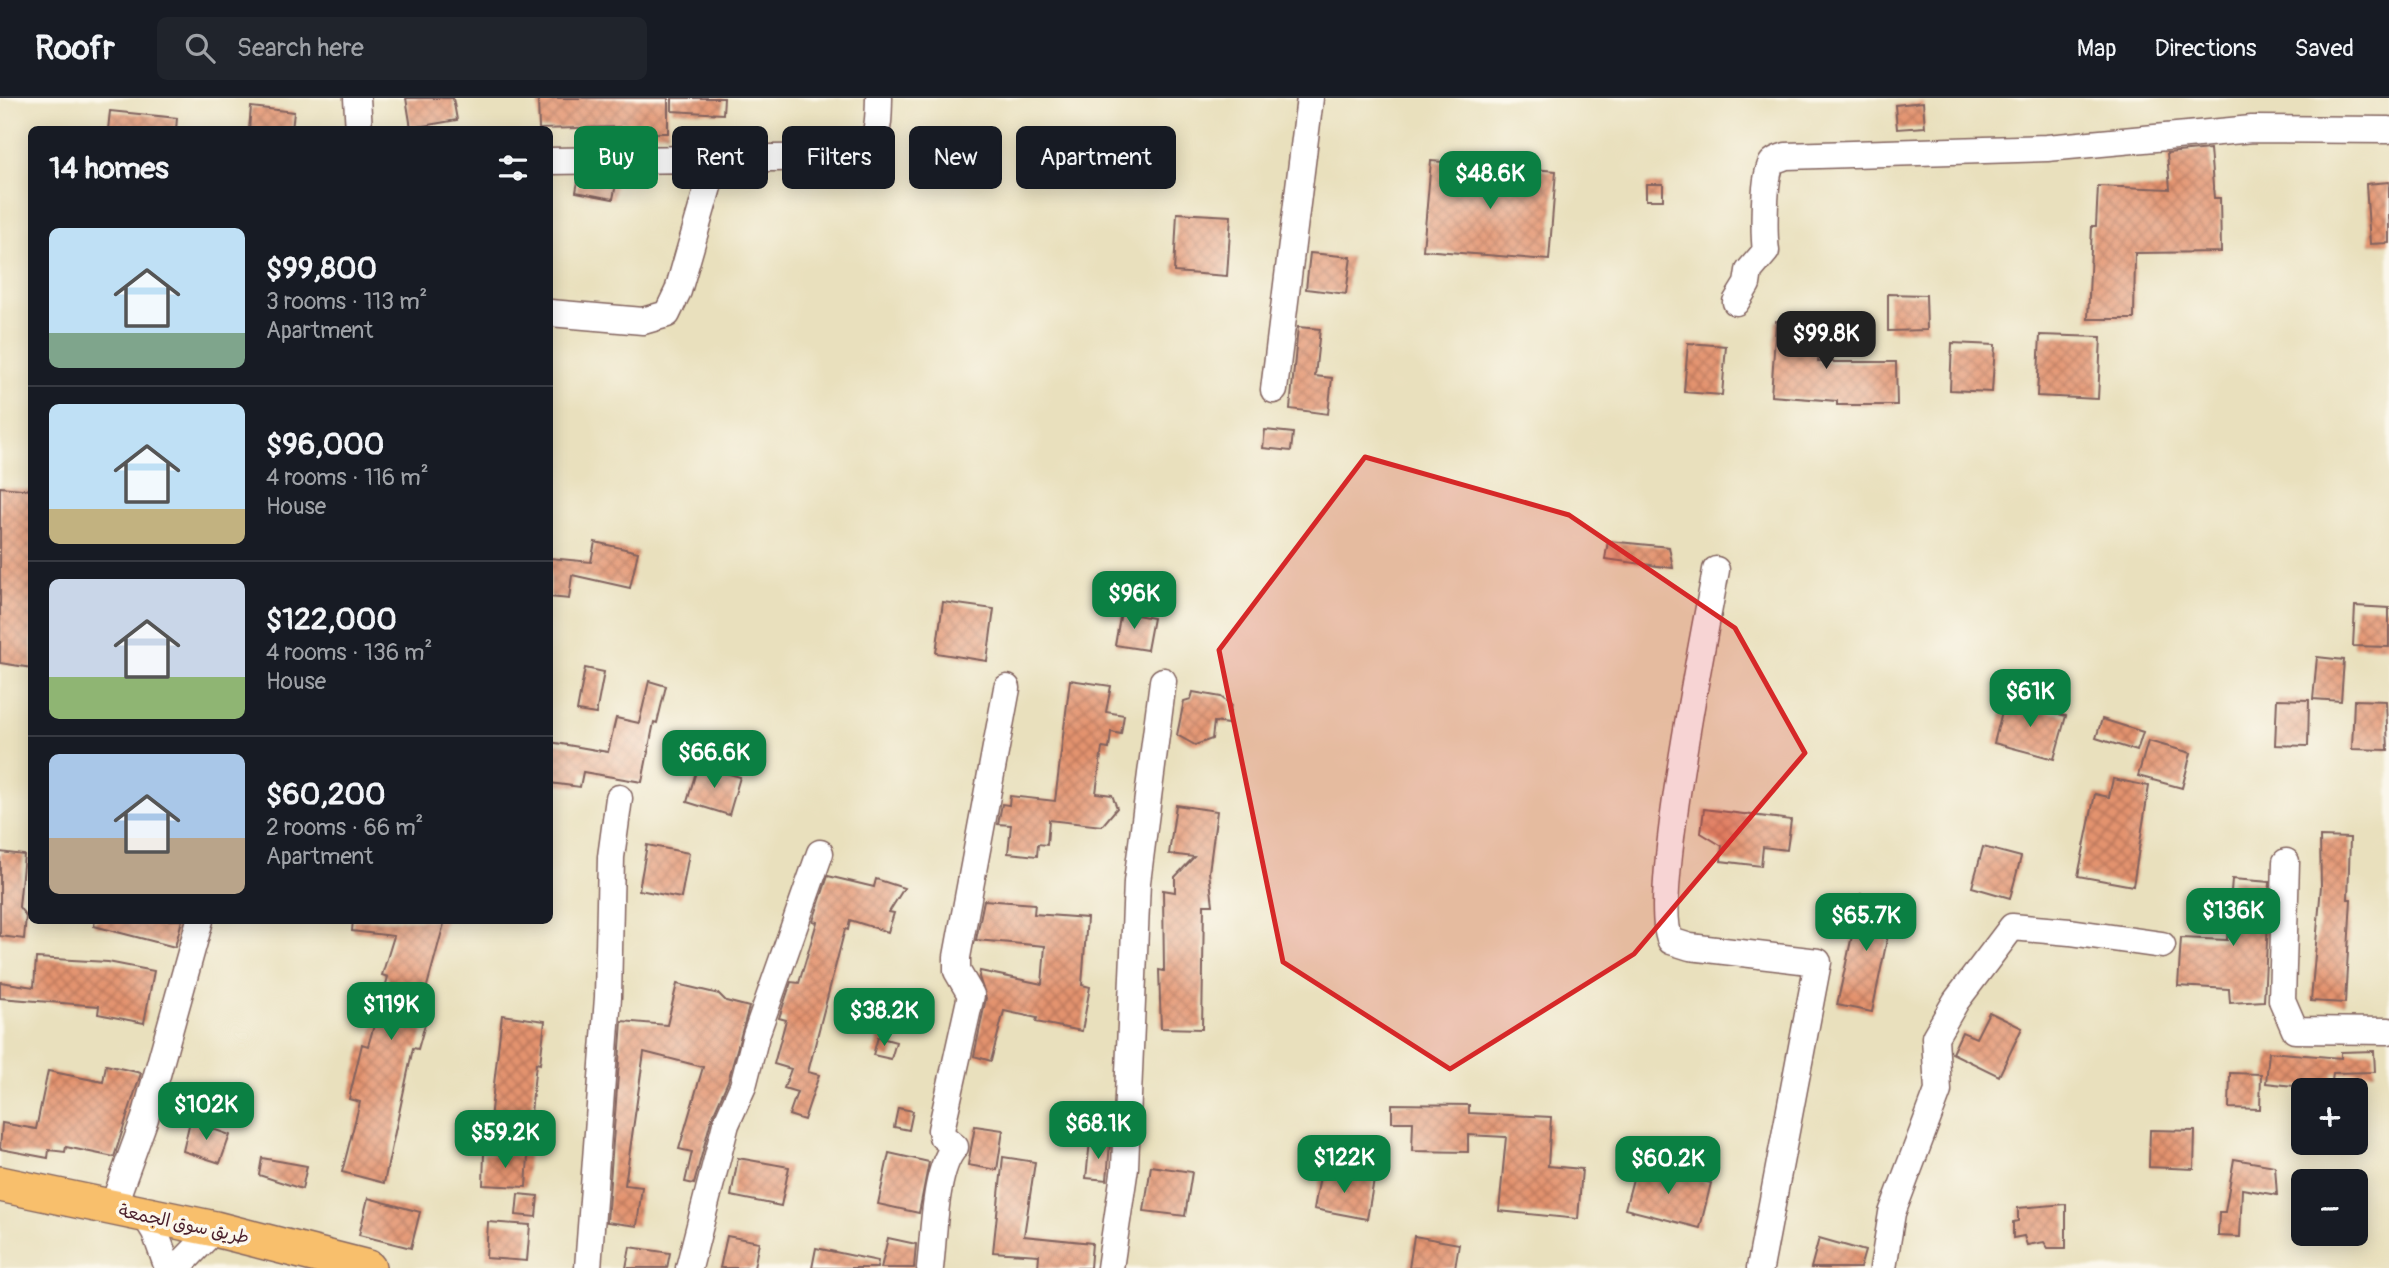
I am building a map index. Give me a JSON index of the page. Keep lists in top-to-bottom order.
{
  "streets": {
    "main road": ["طريق سوق الجمعة"]
  },
  "page": {
    "header": "Roofr",
    "search": "Search here",
    "nav": ["Map", "Directions", "Saved"],
    "chip": [
      "Buy",
      "Rent",
      "Filters",
      "New",
      "Apartment"
    ],
    "heading": "14 homes",
    "price": [
      "$48.6K",
      "$99.8K",
      "$96K",
      "$61K",
      "$66.6K",
      "$136K",
      "$65.7K",
      "$119K",
      "$38.2K",
      "$102K",
      "$68.1K",
      "$59.2K",
      "$122K",
      "$60.2K"
    ],
    "list": [
      {
        "name": "$99,800",
        "note": "3 rooms · 113 m² · Apartment"
      },
      {
        "name": "$96,000",
        "note": "4 rooms · 116 m² · House"
      },
      {
        "name": "$122,000",
        "note": "4 rooms · 136 m² · House"
      },
      {
        "name": "$60,200",
        "note": "2 rooms · 66 m² · Apartment"
      }
    ],
    "map_buttons": ["+", "−"]
  }
}
